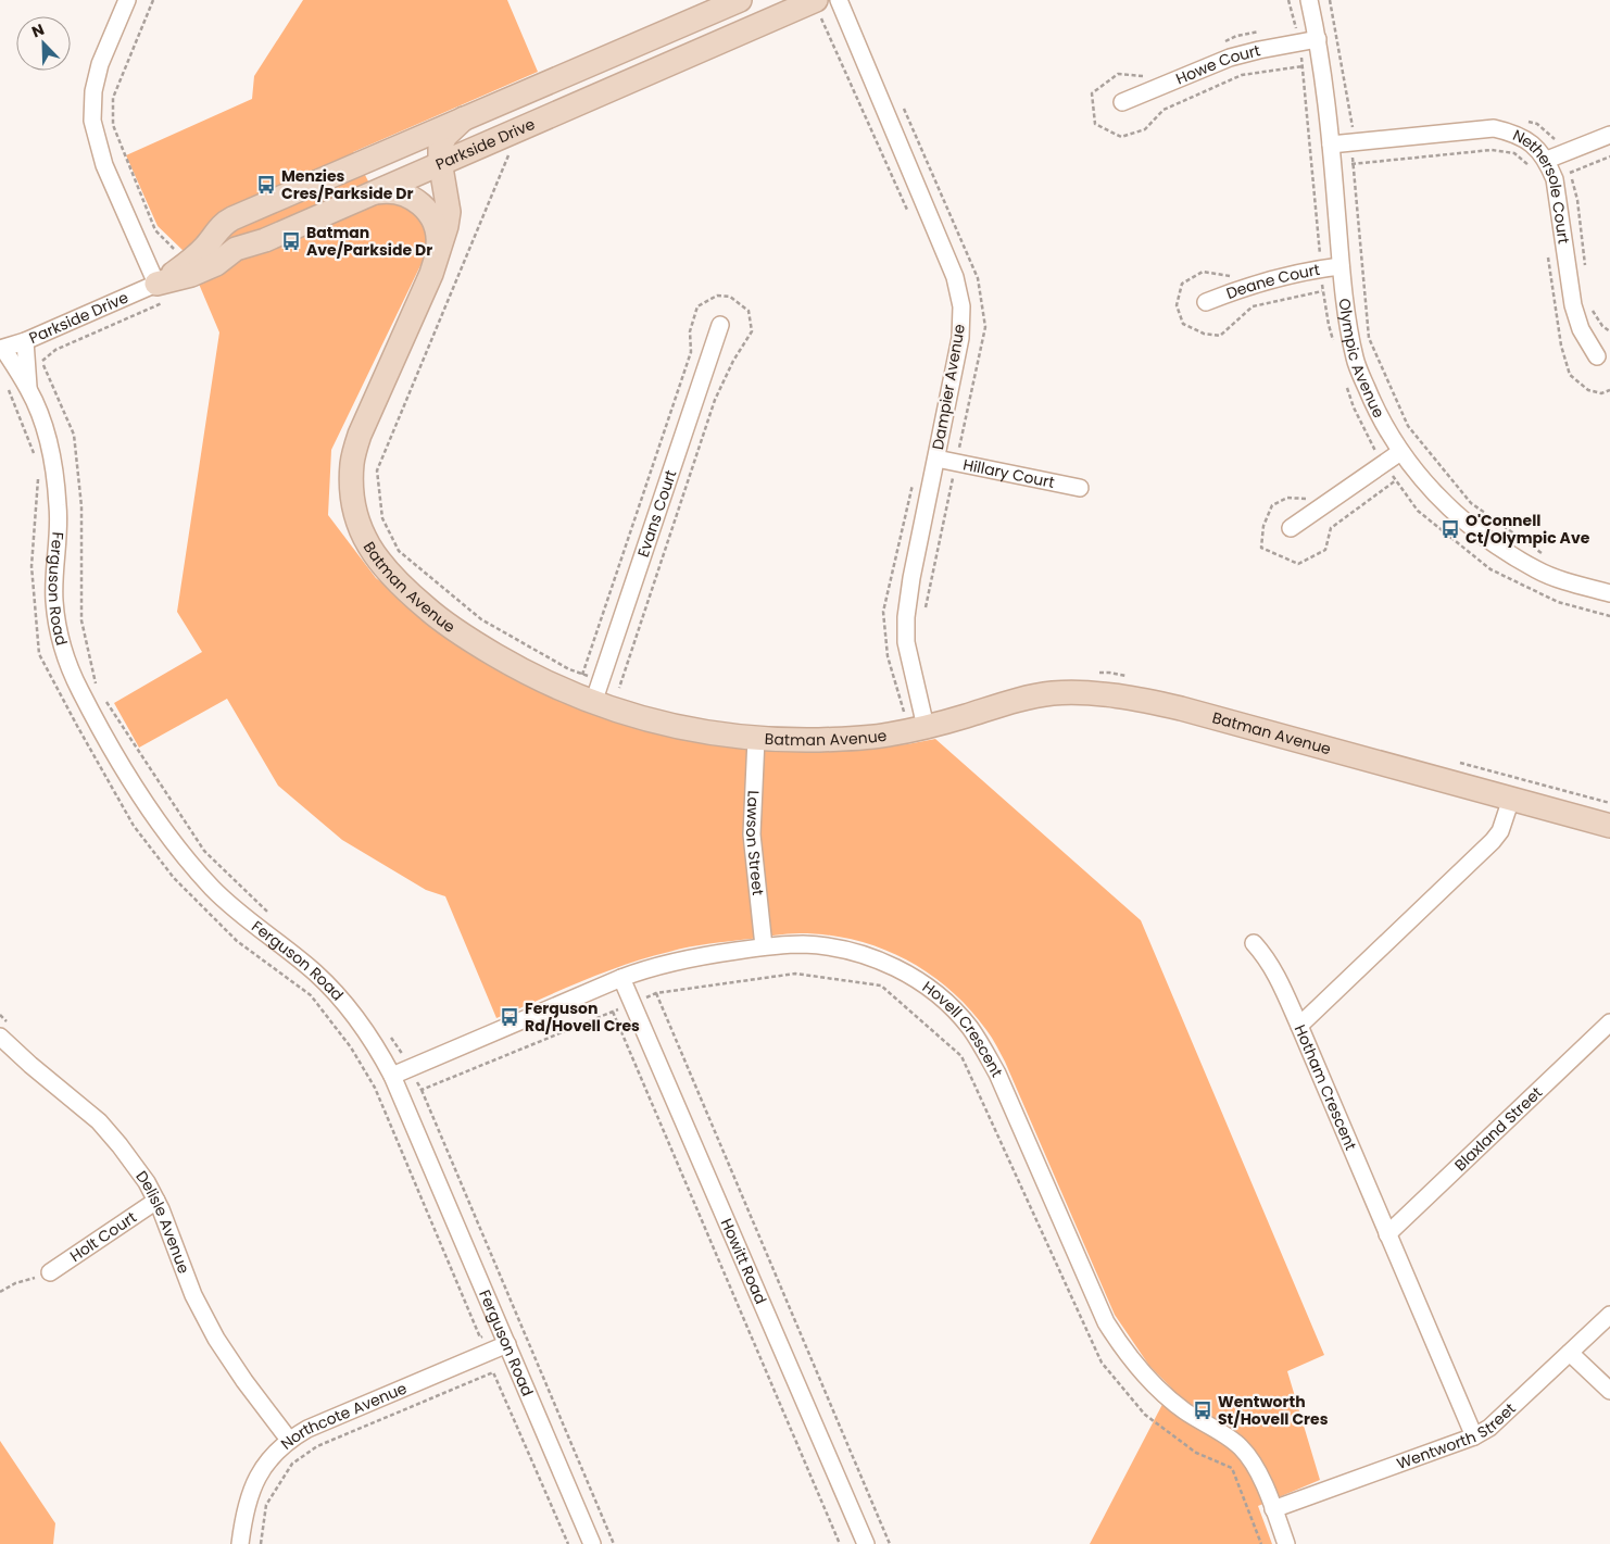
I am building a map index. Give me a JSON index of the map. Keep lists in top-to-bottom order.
{
  "streets": {
    "street": [
      "Howe Court",
      "Parkside Drive",
      "Nethersole Court",
      "Deane Court",
      "Olympic Avenue",
      "Dampier Avenue",
      "Hillary Court",
      "Evans Court",
      "Batman Avenue",
      "Ferguson Road",
      "Lawson Street",
      "Hovell Crescent",
      "Hotham Crescent",
      "Blaxland Street",
      "Delisle Avenue",
      "Holt Court",
      "Howitt Road",
      "Northcote Avenue",
      "Wentworth Street"
    ]
  },
  "crossings": [
    ["Howe Court", "Olympic Avenue"],
    ["Parkside Drive", "Batman Avenue"],
    ["Parkside Drive", "Ferguson Road"],
    ["Nethersole Court", "Olympic Avenue"],
    ["Deane Court", "Olympic Avenue"],
    ["Dampier Avenue", "Hillary Court"],
    ["Dampier Avenue", "Batman Avenue"],
    ["Evans Court", "Batman Avenue"],
    ["Batman Avenue", "Lawson Street"],
    ["Batman Avenue", "Hotham Crescent"],
    ["Ferguson Road", "Hovell Crescent"],
    ["Ferguson Road", "Northcote Avenue"],
    ["Lawson Street", "Hovell Crescent"],
    ["Hovell Crescent", "Howitt Road"],
    ["Hovell Crescent", "Wentworth Street"],
    ["Hotham Crescent", "Blaxland Street"],
    ["Hotham Crescent", "Wentworth Street"],
    ["Delisle Avenue", "Holt Court"],
    ["Delisle Avenue", "Northcote Avenue"]
  ],
  "places": {
    "bus stop": [
      "Menzies Cres/Parkside Dr",
      "Batman Ave/Parkside Dr",
      "O'Connell Ct/Olympic Ave",
      "Ferguson Rd/Hovell Cres",
      "Wentworth St/Hovell Cres"
    ]
  },
  "north": "top left"
}
